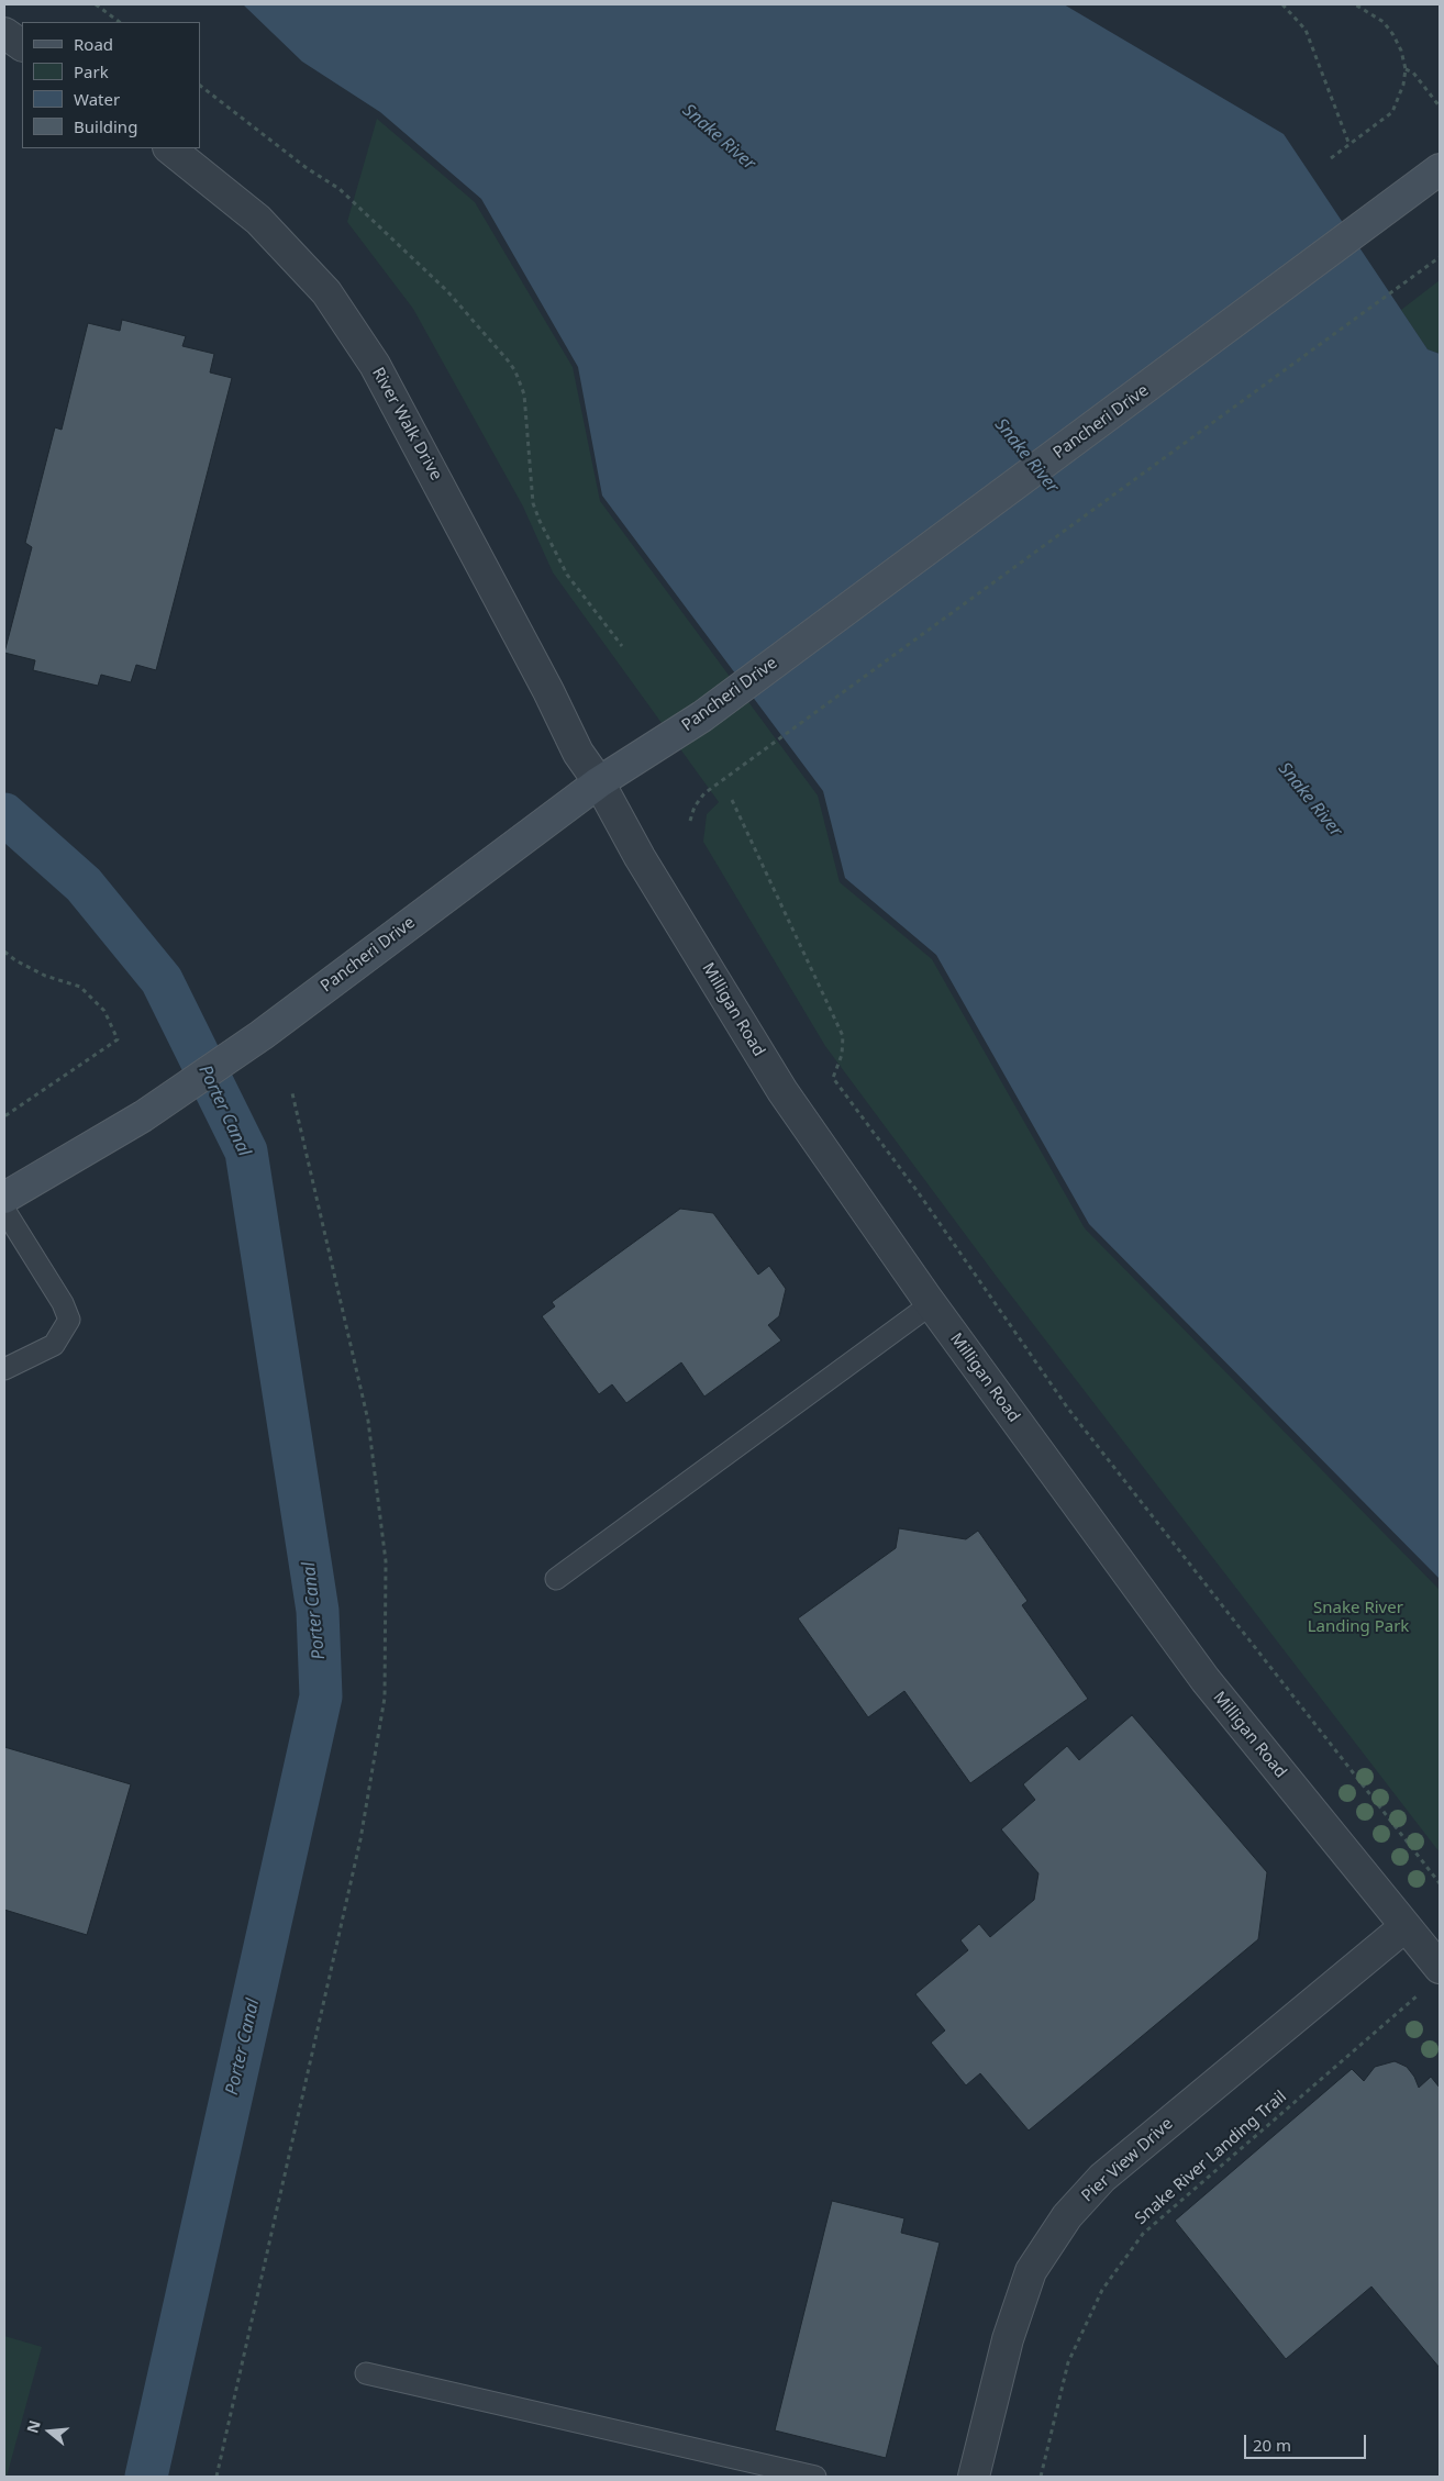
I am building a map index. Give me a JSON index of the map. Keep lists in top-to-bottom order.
{
  "streets": {
    "main road": ["Pancheri Drive"],
    "street": ["River Walk Drive", "Milligan Road", "Pier View Drive"],
    "path": ["Snake River Landing Trail"]
  },
  "crossings": [
    ["Pancheri Drive", "Milligan Road"],
    ["River Walk Drive", "Milligan Road"],
    ["Milligan Road", "Snake River Landing Trail"],
    ["Milligan Road", "Pier View Drive"]
  ],
  "water": ["Snake River", "Porter Canal"],
  "parks": ["Snake River Landing Park"],
  "legend": [
    "Road",
    "Park",
    "Water",
    "Building"
  ],
  "scale_bar": "20 m",
  "north": "left"
}
